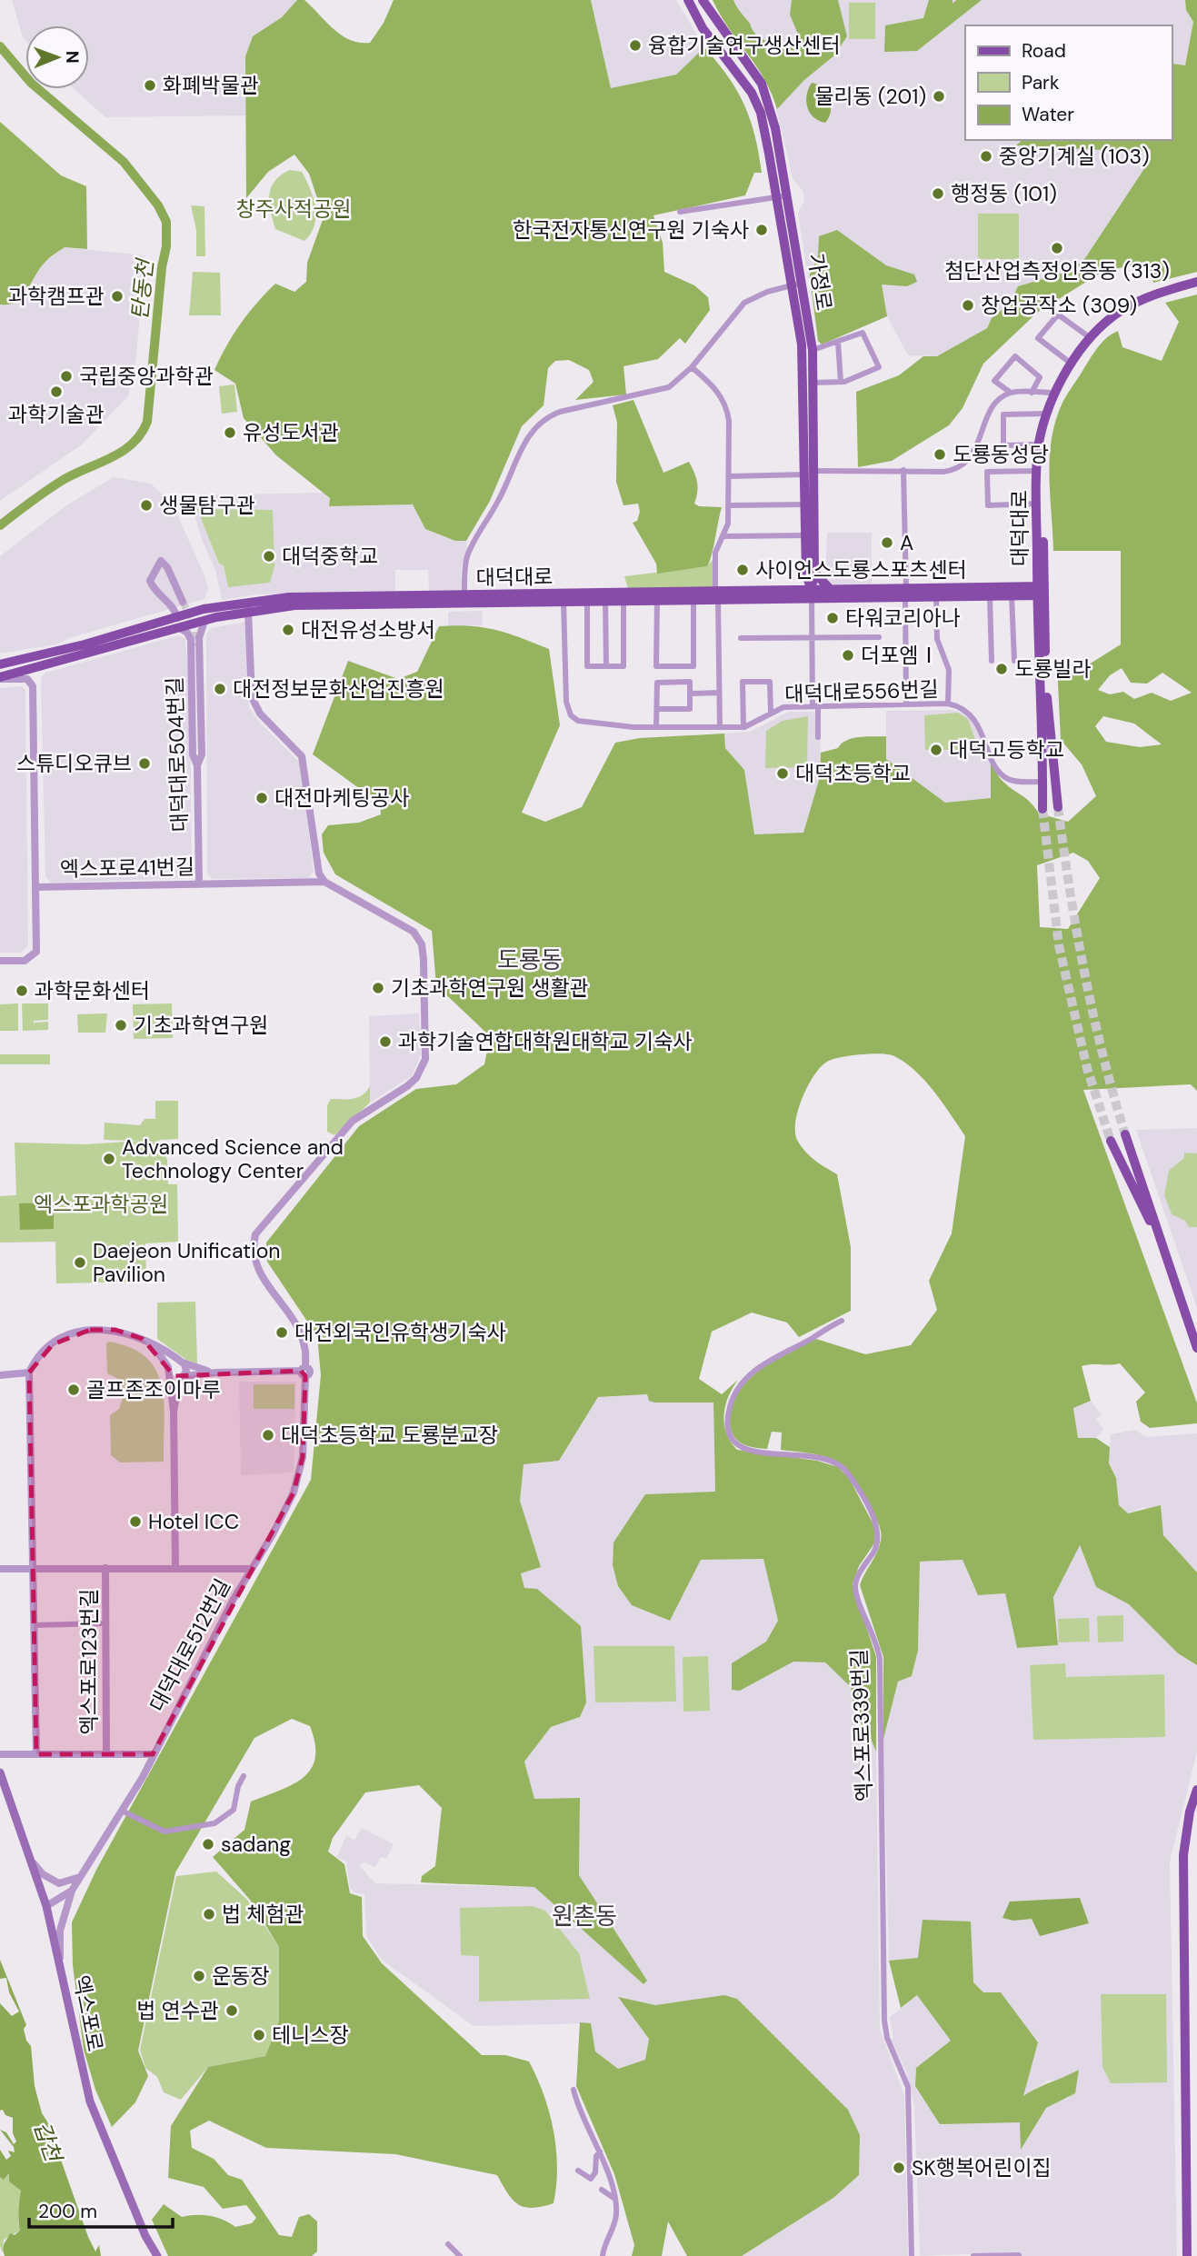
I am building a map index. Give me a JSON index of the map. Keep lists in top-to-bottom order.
{
  "streets": {
    "main road": ["가정로", "대덕대로", "엑스포로"],
    "street": [
      "대덕대로556번길",
      "대덕대로504번길",
      "엑스포로41번길",
      "대덕대로512번길",
      "엑스포로123번길",
      "엑스포로339번길"
    ]
  },
  "crossings": [
    ["가정로", "대덕대로"],
    ["대덕대로", "대덕대로556번길"],
    ["대덕대로", "대덕대로504번길"],
    ["대덕대로504번길", "엑스포로41번길"],
    ["엑스포로41번길", "대덕대로512번길"],
    ["대덕대로512번길", "엑스포로123번길"],
    ["대덕대로512번길", "엑스포로"]
  ],
  "districts": ["도룡동", "원촌동"],
  "water": ["탄동천", "갑천"],
  "parks": ["창주사적공원", "엑스포과학공원"],
  "places": [
    "융합기술연구생산센터",
    "화폐박물관",
    "물리동 (201)",
    "중앙기계실 (103)",
    "행정동 (101)",
    "한국전자통신연구원 기숙사",
    "첨단산업측정인증동 (313)",
    "과학캠프관",
    "창업공작소 (309)",
    "국립중앙과학관",
    "과학기술관",
    "유성도서관",
    "도룡동성당",
    "생물탐구관",
    "A",
    "대덕중학교",
    "사이언스도룡스포츠센터",
    "타워코리아나",
    "대전유성소방서",
    "더포엠Ⅰ",
    "도룡빌라",
    "대전정보문화산업진흥원",
    "대덕고등학교",
    "스튜디오큐브",
    "대덕초등학교",
    "대전마케팅공사",
    "기초과학연구원 생활관",
    "과학문화센터",
    "기초과학연구원",
    "과학기술연합대학원대학교 기숙사",
    "Advanced Science and Technology Center",
    "Daejeon Unification Pavilion",
    "대전외국인유학생기숙사",
    "골프존조이마루",
    "대덕초등학교 도룡분교장",
    "Hotel ICC",
    "sadang",
    "법 체험관",
    "운동장",
    "법 연수관",
    "테니스장",
    "SK행복어린이집"
  ],
  "legend": ["Road", "Park", "Water"],
  "scale_bar": "200 m",
  "north": "right"
}
